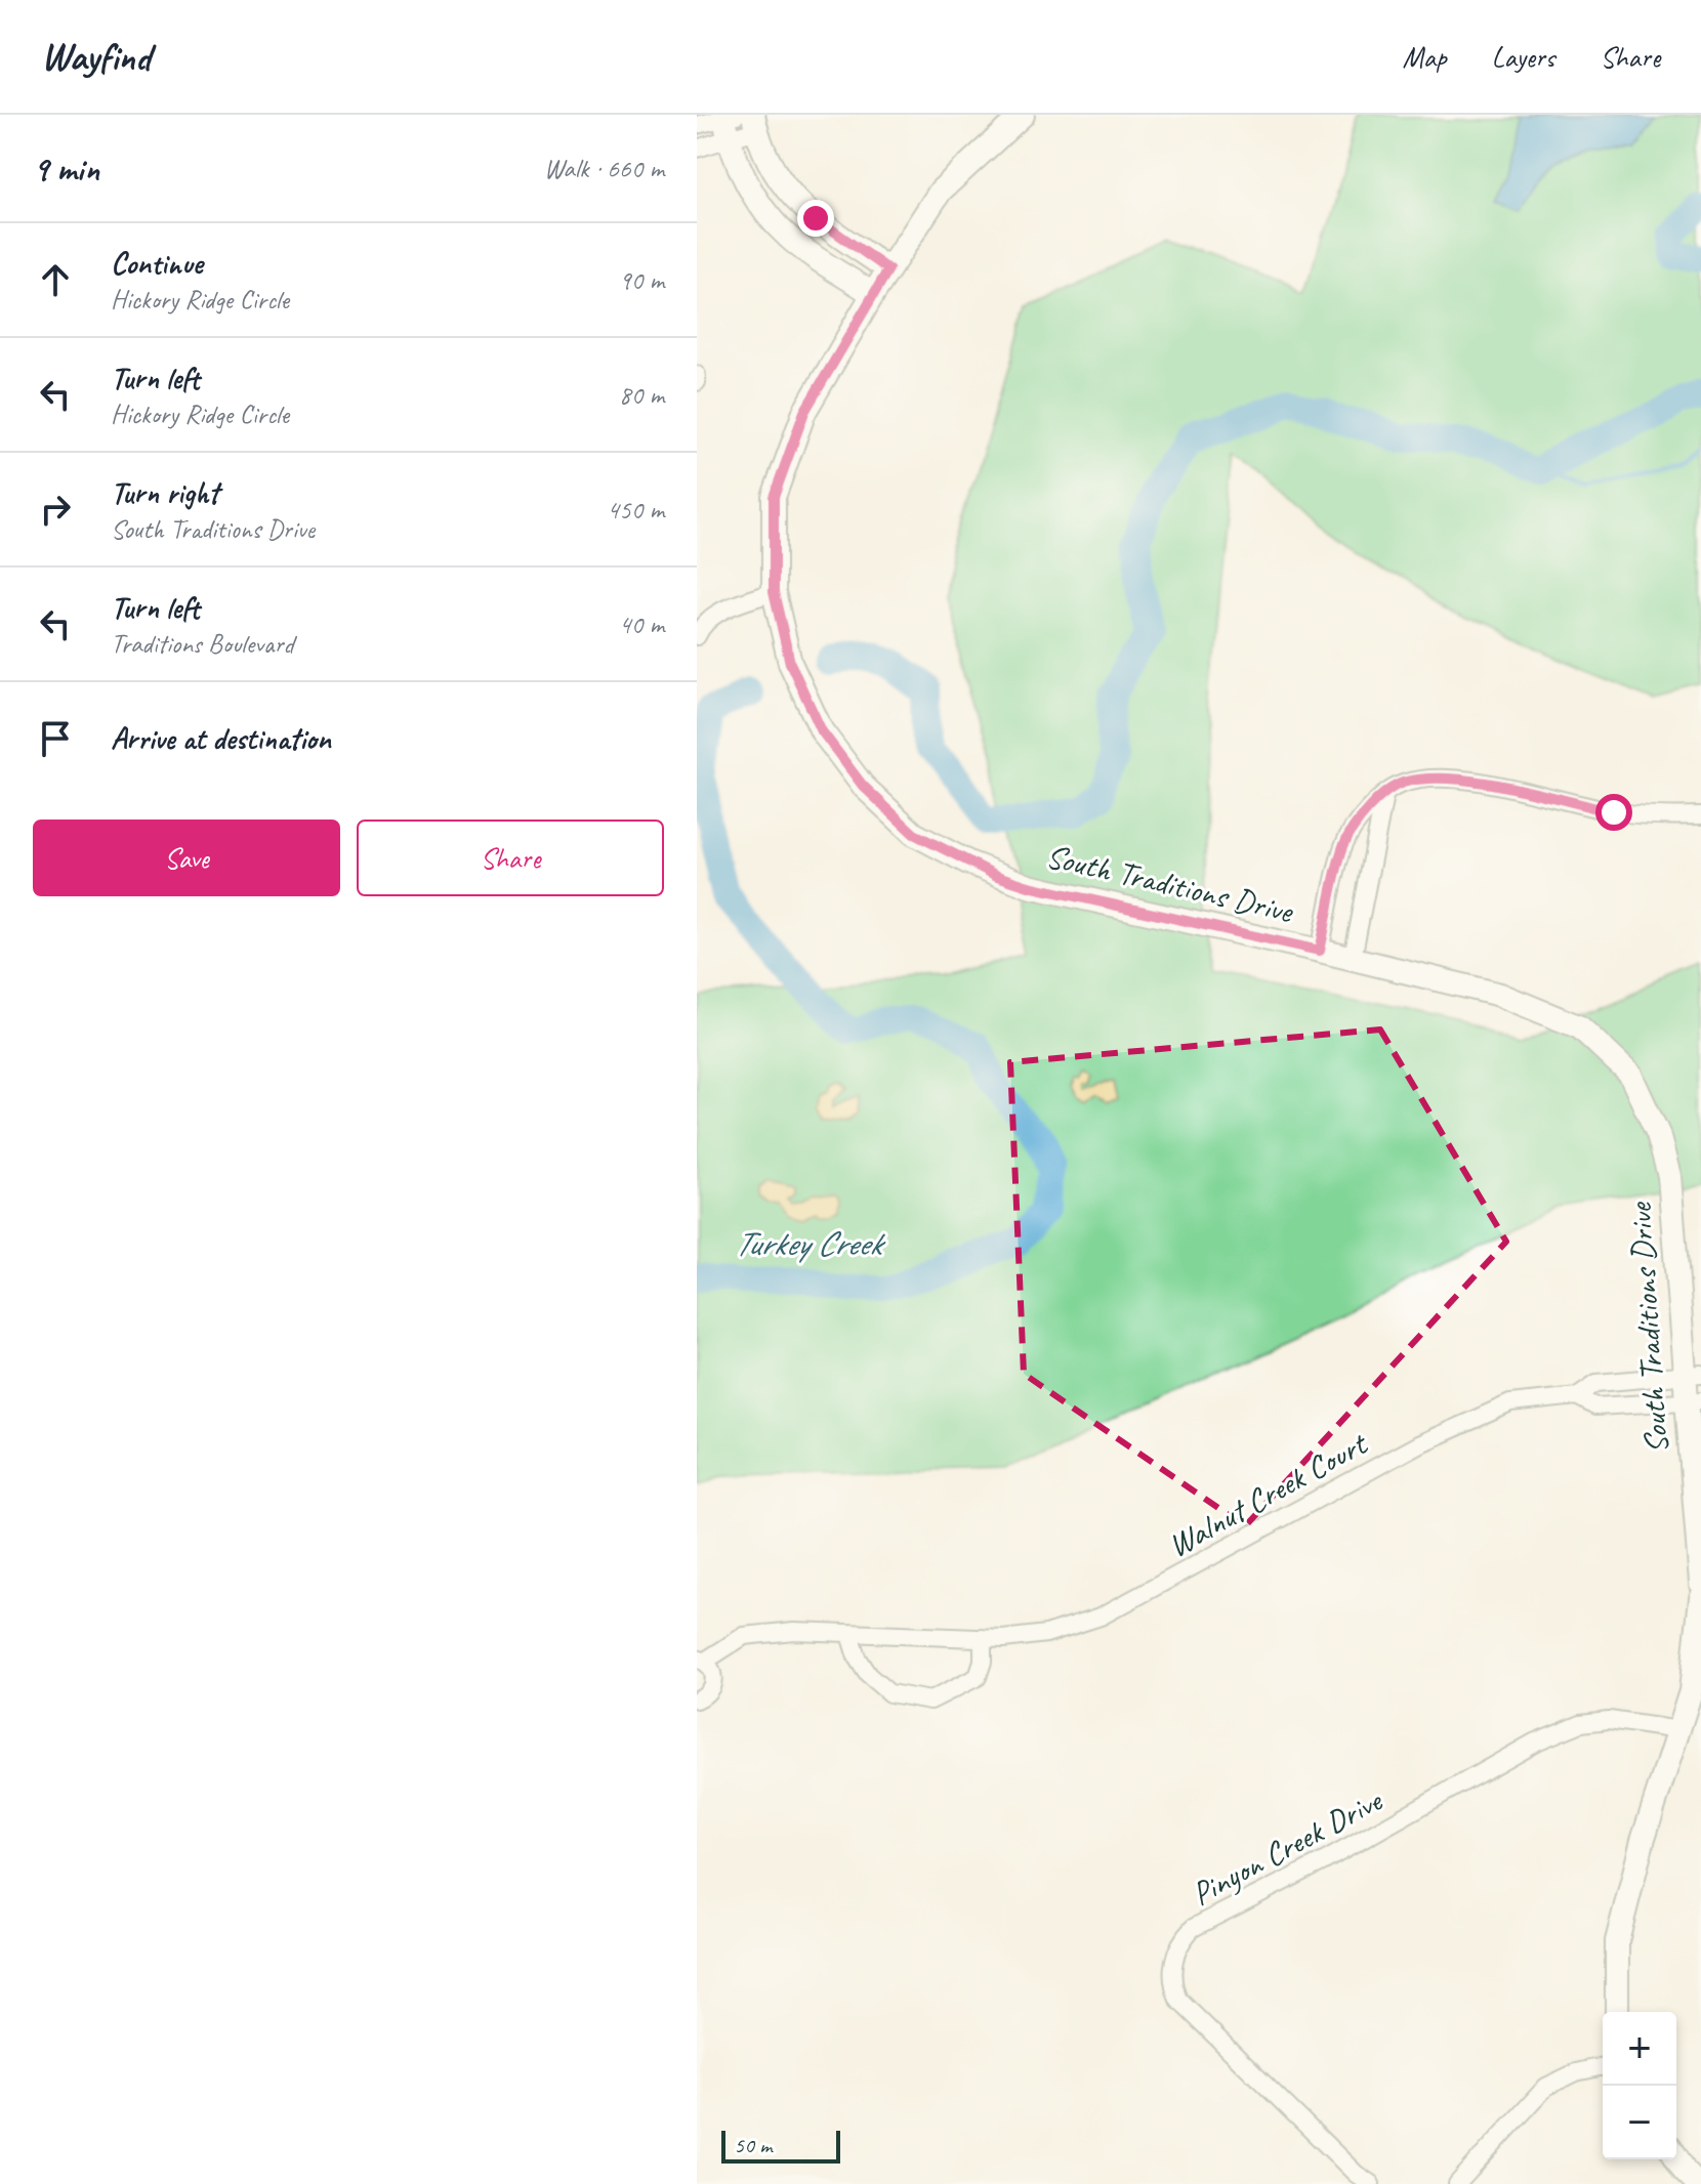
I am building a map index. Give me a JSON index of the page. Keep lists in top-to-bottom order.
{
  "streets": {
    "street": ["South Traditions Drive", "Walnut Creek Court", "Pinyon Creek Drive"]
  },
  "crossings": [
    ["South Traditions Drive", "Walnut Creek Court"]
  ],
  "water": ["Turkey Creek"],
  "scale_bar": "50 m",
  "page": {
    "header": "Wayfind",
    "nav": ["Map", "Layers", "Share"],
    "heading": ["9 min", "Walk · 660 m"],
    "list": [
      ["Continue", "Hickory Ridge Circle", "90 m"],
      ["Turn left", "Hickory Ridge Circle", "80 m"],
      ["Turn right", "South Traditions Drive", "450 m"],
      ["Turn left", "Traditions Boulevard", "40 m"],
      "Arrive at destination"
    ],
    "buttons": ["Save", "Share"],
    "map_buttons": ["+", "−"],
    "scale": "50 m"
  }
}
